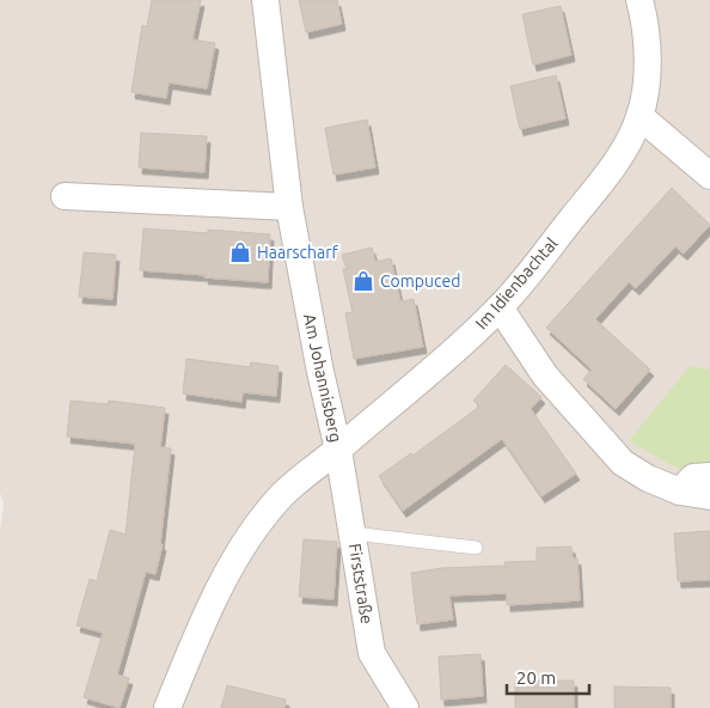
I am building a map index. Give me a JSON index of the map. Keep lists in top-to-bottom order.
{
  "streets": {
    "street": ["Im Idienbachtal", "Am Johannisberg", "Firststraße"]
  },
  "crossings": [
    ["Im Idienbachtal", "Am Johannisberg"],
    ["Im Idienbachtal", "Firststraße"],
    ["Am Johannisberg", "Firststraße"]
  ],
  "places": {
    "shop": ["Haarscharf", "Compuced"]
  },
  "scale_bar": "20 m"
}
